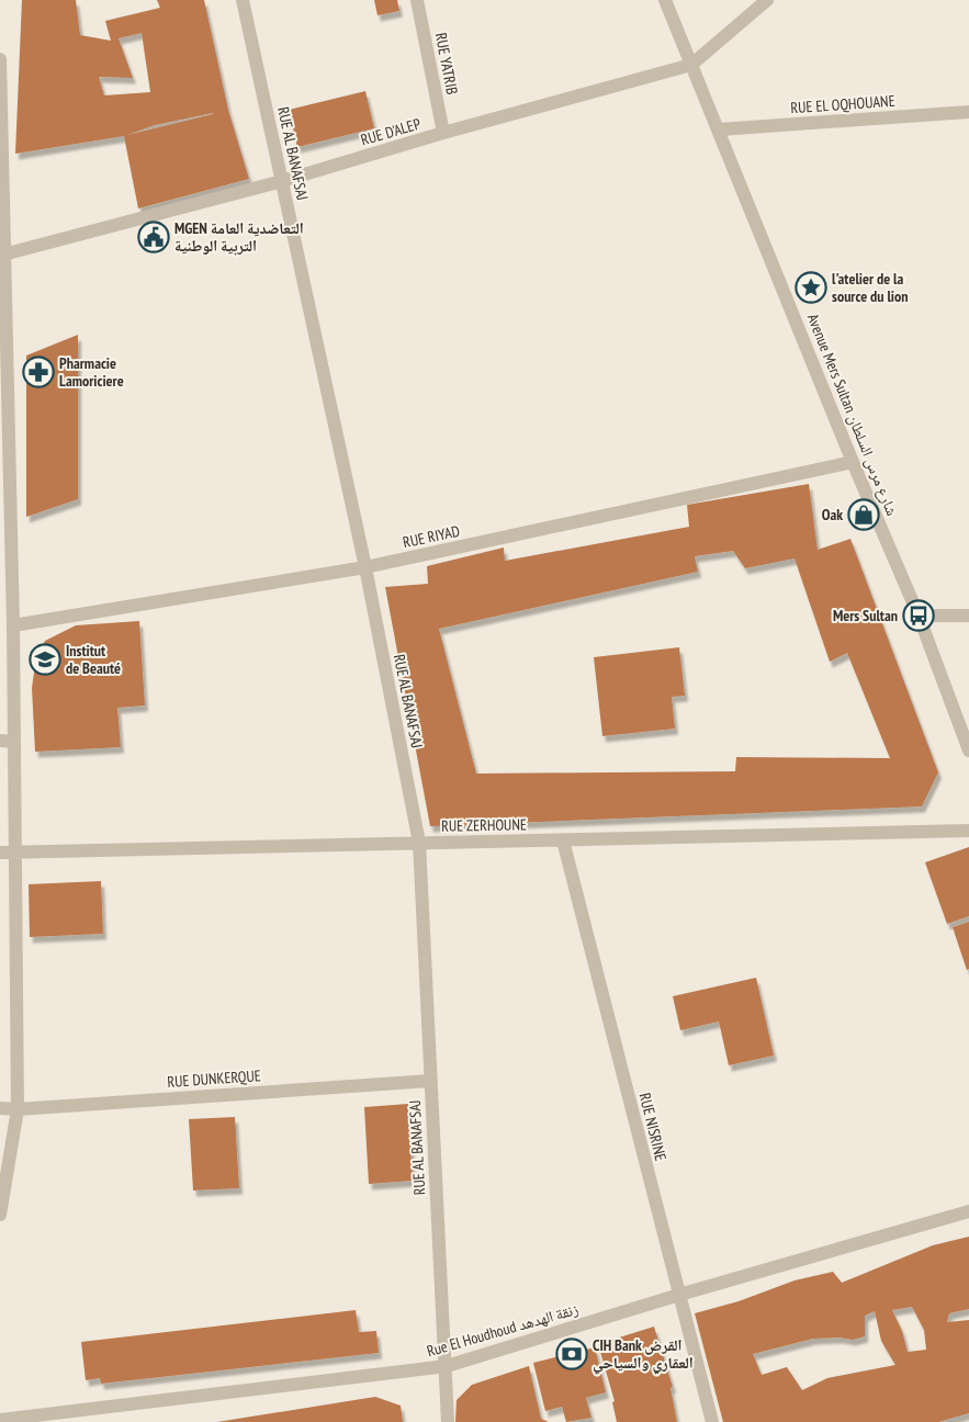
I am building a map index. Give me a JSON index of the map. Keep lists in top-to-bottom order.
{
  "streets": {
    "street": [
      "RUE YATRIB",
      "RUE EL OQHOUANE",
      "RUE D'ALEP",
      "RUE AL BANAFSAJ",
      "Avenue Mers Sultan شارع مرس السلطان",
      "RUE RIYAD",
      "RUE ZERHOUNE",
      "RUE DUNKERQUE",
      "RUE NISRINE",
      "Rue El Houdhoud زنقة الهدهد"
    ]
  },
  "crossings": [
    ["RUE YATRIB", "RUE D'ALEP"],
    ["RUE EL OQHOUANE", "Avenue Mers Sultan شارع مرس السلطان"],
    ["RUE D'ALEP", "RUE AL BANAFSAJ"],
    ["RUE D'ALEP", "Avenue Mers Sultan شارع مرس السلطان"],
    ["RUE AL BANAFSAJ", "RUE RIYAD"],
    ["RUE AL BANAFSAJ", "RUE ZERHOUNE"],
    ["RUE AL BANAFSAJ", "RUE DUNKERQUE"],
    ["RUE AL BANAFSAJ", "Rue El Houdhoud زنقة الهدهد"],
    ["Avenue Mers Sultan شارع مرس السلطان", "RUE RIYAD"],
    ["RUE ZERHOUNE", "RUE NISRINE"],
    ["RUE NISRINE", "Rue El Houdhoud زنقة الهدهد"]
  ],
  "places": {
    "public building": ["MGEN التعاضدية العامة التربية الوطنية"],
    "place": ["l'atelier de la source du lion"],
    "pharmacy": ["Pharmacie Lamoriciere"],
    "shop": ["Oak"],
    "bus stop": ["Mers Sultan"],
    "school or university": ["Institut de Beauté"],
    "bank": ["CIH Bank القرض العقاري والسياحي"]
  }
}
